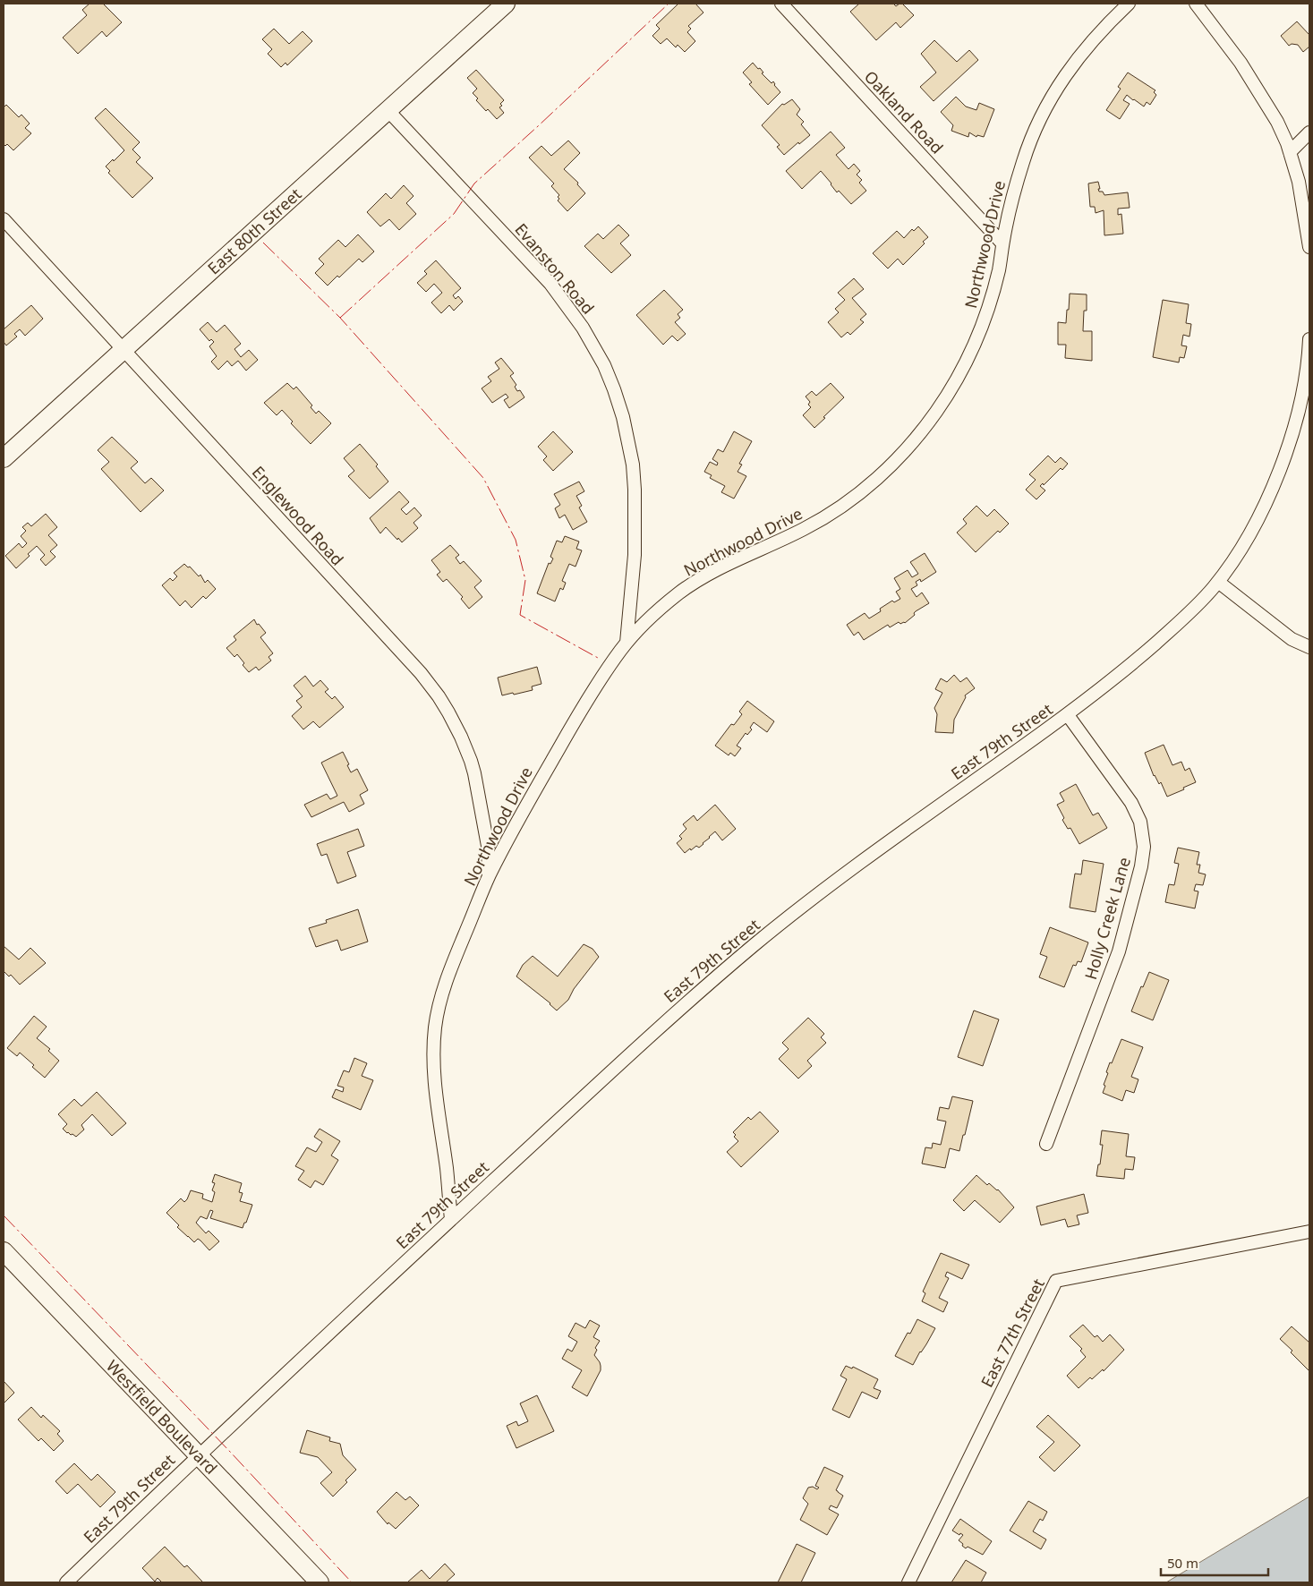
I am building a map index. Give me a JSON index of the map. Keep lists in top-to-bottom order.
{
  "streets": {
    "street": [
      "Oakland Road",
      "East 80th Street",
      "Northwood Drive",
      "Evanston Road",
      "Englewood Road",
      "East 79th Street",
      "Holly Creek Lane",
      "East 77th Street",
      "Westfield Boulevard"
    ]
  },
  "crossings": [
    ["Oakland Road", "Northwood Drive"],
    ["East 80th Street", "Evanston Road"],
    ["East 80th Street", "Englewood Road"],
    ["Northwood Drive", "Evanston Road"],
    ["Northwood Drive", "Englewood Road"],
    ["Northwood Drive", "East 79th Street"],
    ["East 79th Street", "Holly Creek Lane"],
    ["East 79th Street", "Westfield Boulevard"]
  ],
  "scale_bar": "50 m"
}
